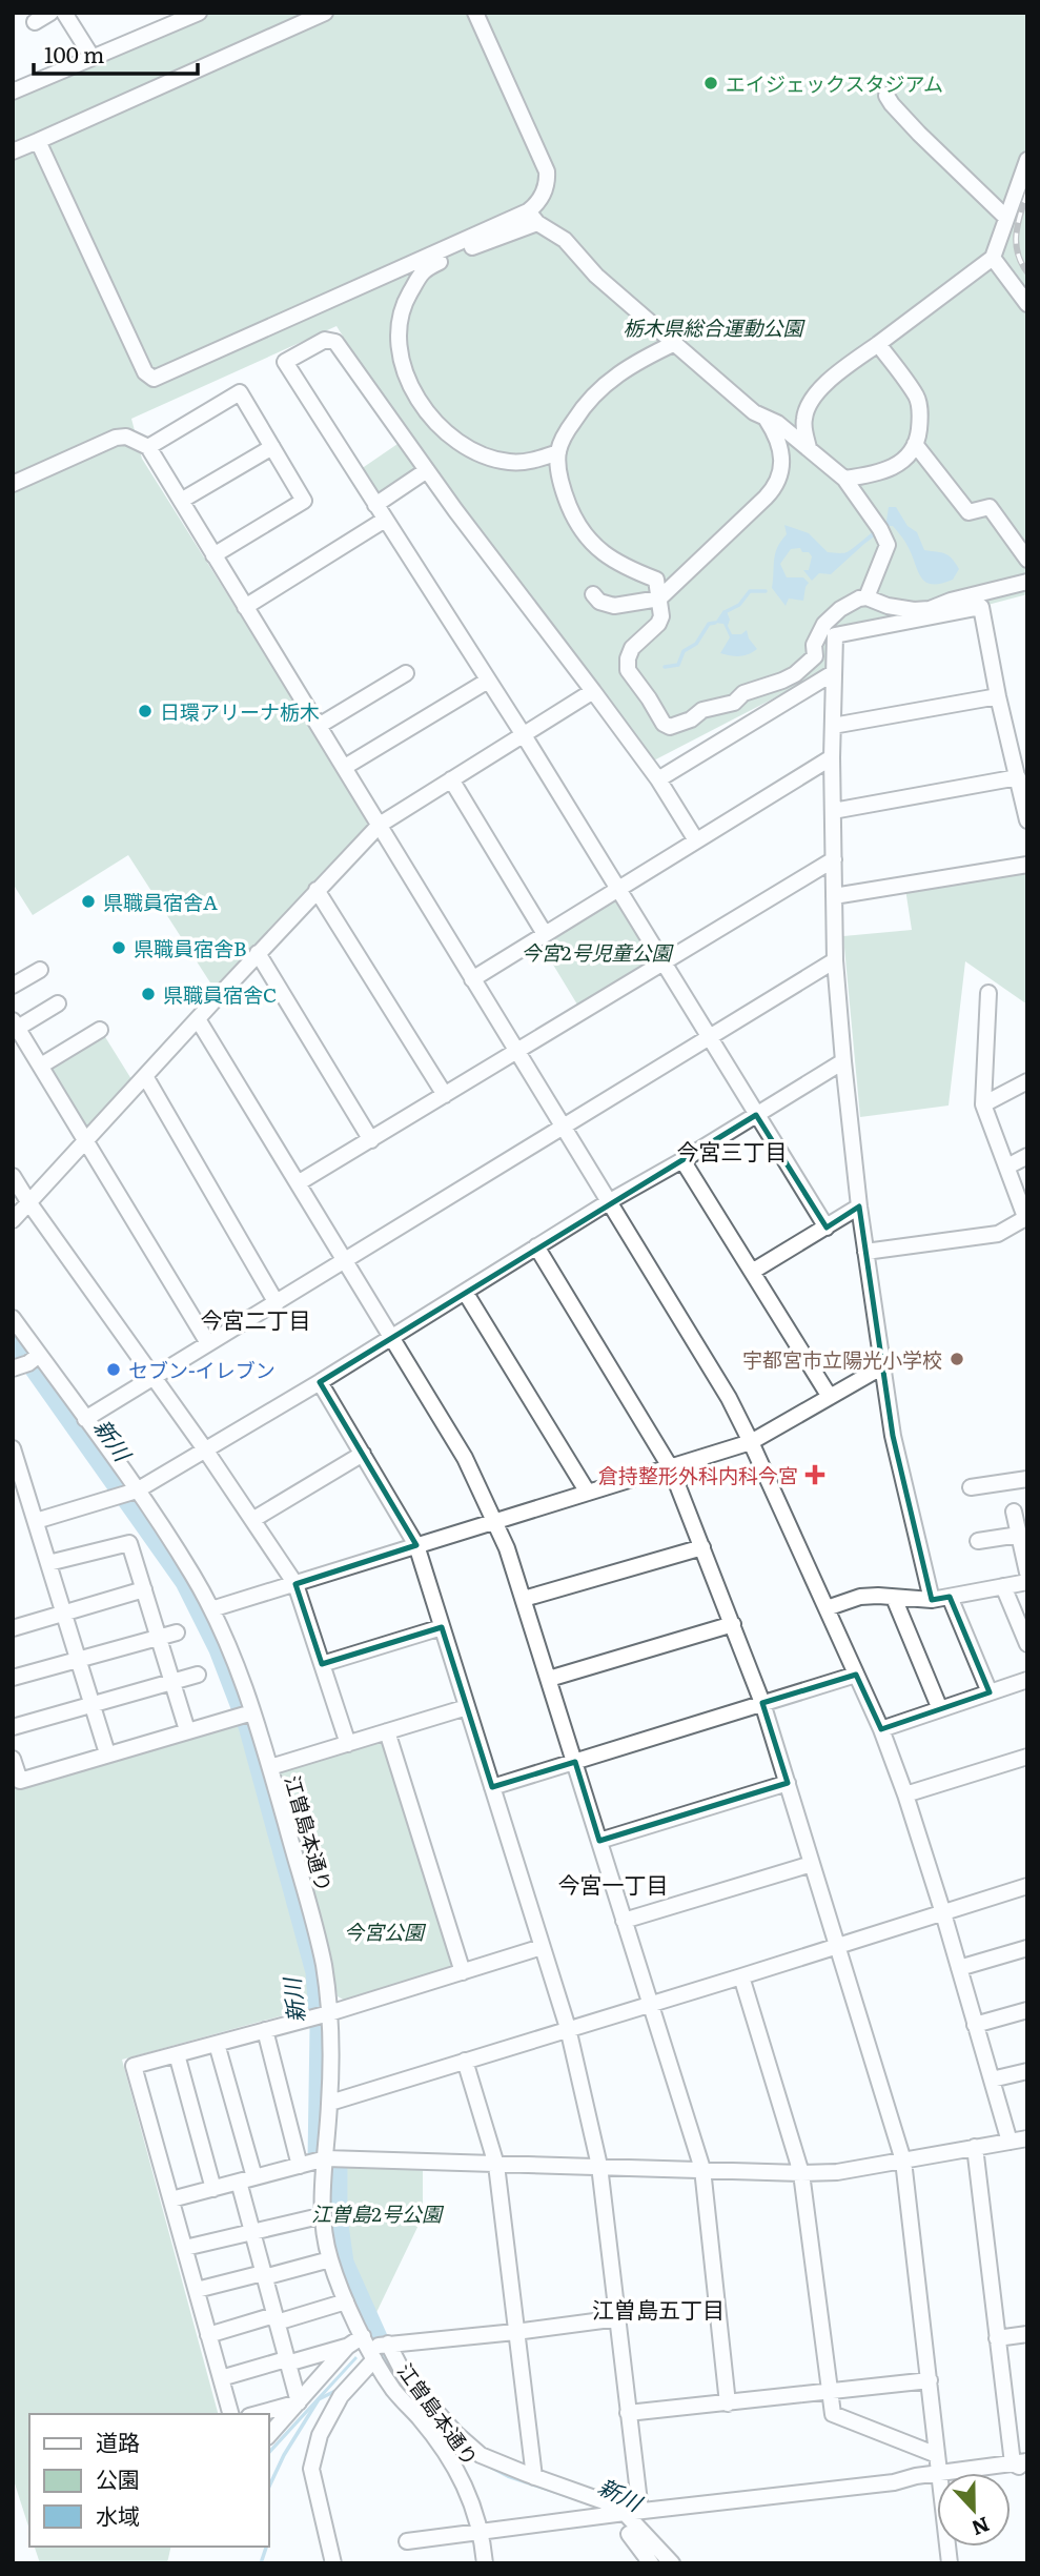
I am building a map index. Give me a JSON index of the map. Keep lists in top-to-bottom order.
{
  "streets": {
    "street": ["江曽島本通り"]
  },
  "districts": [
    "今宮三丁目",
    "今宮二丁目",
    "今宮一丁目",
    "江曽島五丁目"
  ],
  "water": ["新川"],
  "parks": [
    "栃木県総合運動公園",
    "今宮2号児童公園",
    "今宮公園",
    "江曽島2号公園"
  ],
  "places": {
    "other": [
      "エイジェックスタジアム",
      "日環アリーナ栃木",
      "県職員宿舎A",
      "県職員宿舎B",
      "県職員宿舎C",
      "宇都宮市立陽光小学校",
      "セブン-イレブン"
    ],
    "health": ["倉持整形外科内科今宮"]
  },
  "legend": ["道路", "公園", "水域"],
  "scale_bar": "100 m",
  "north": "bottom"
}
